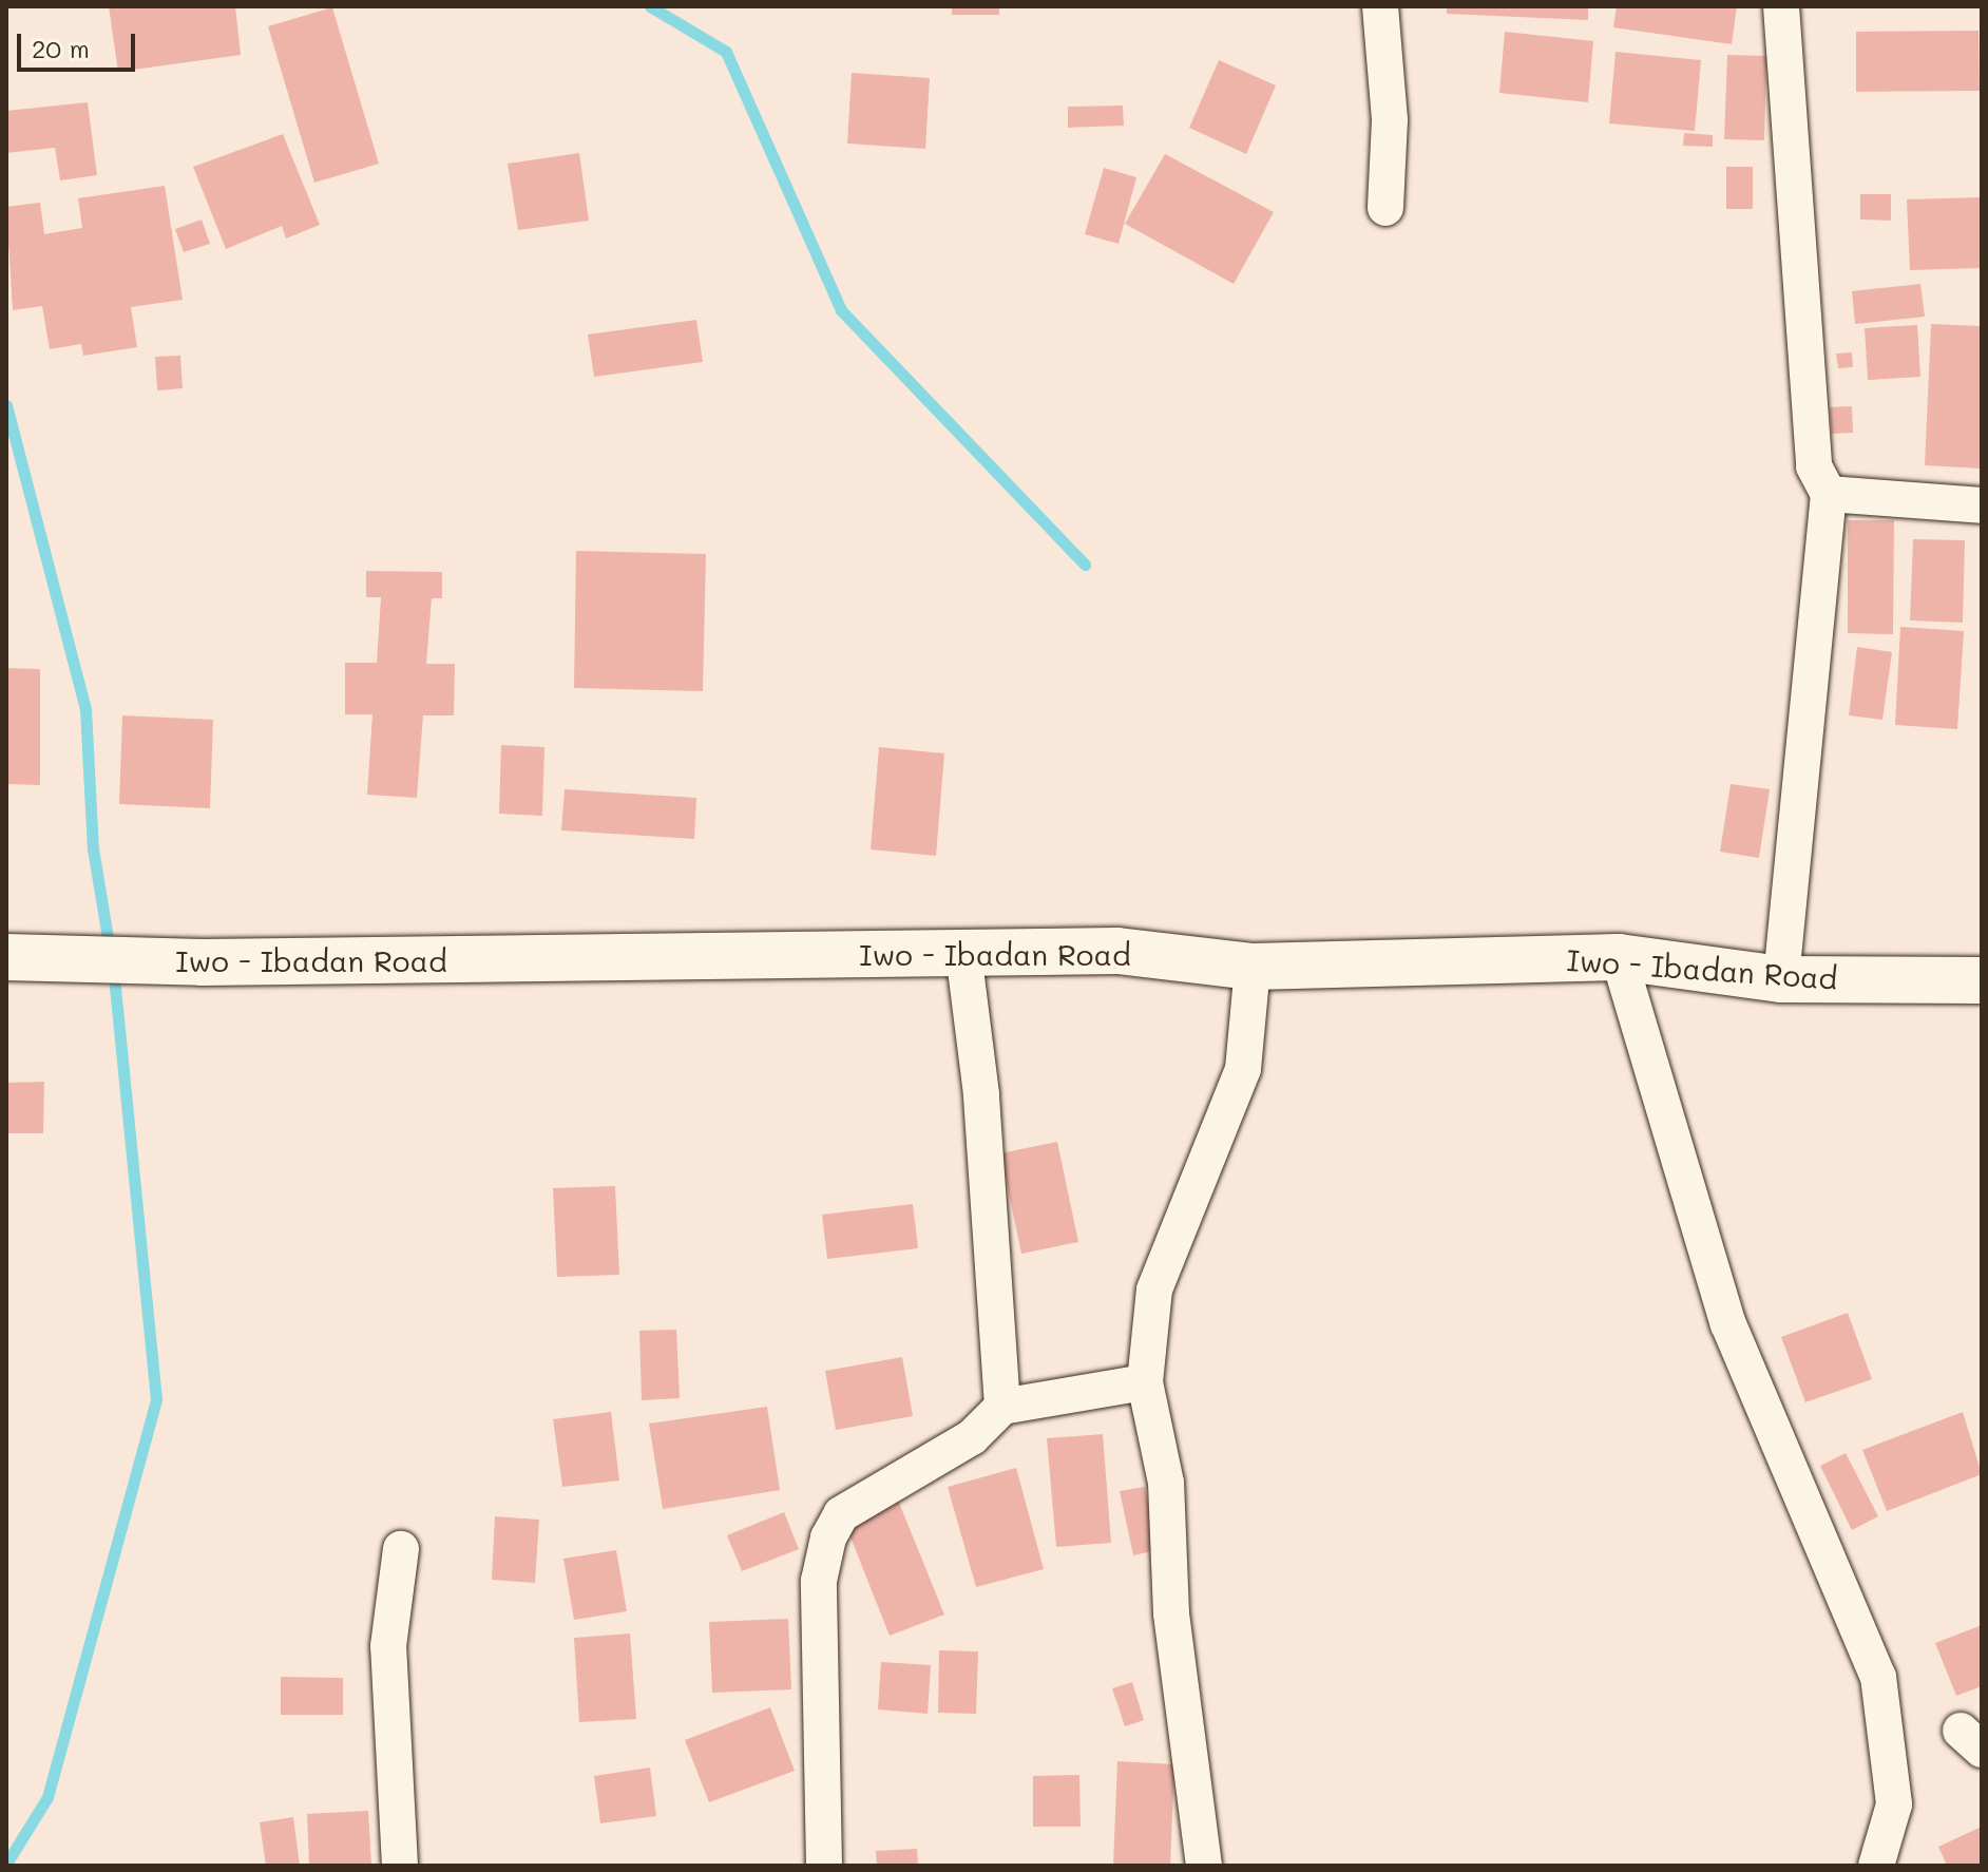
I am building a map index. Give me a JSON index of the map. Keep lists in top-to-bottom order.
{
  "streets": {
    "main road": ["Iwo - Ibadan Road"]
  },
  "scale_bar": "20 m"
}
